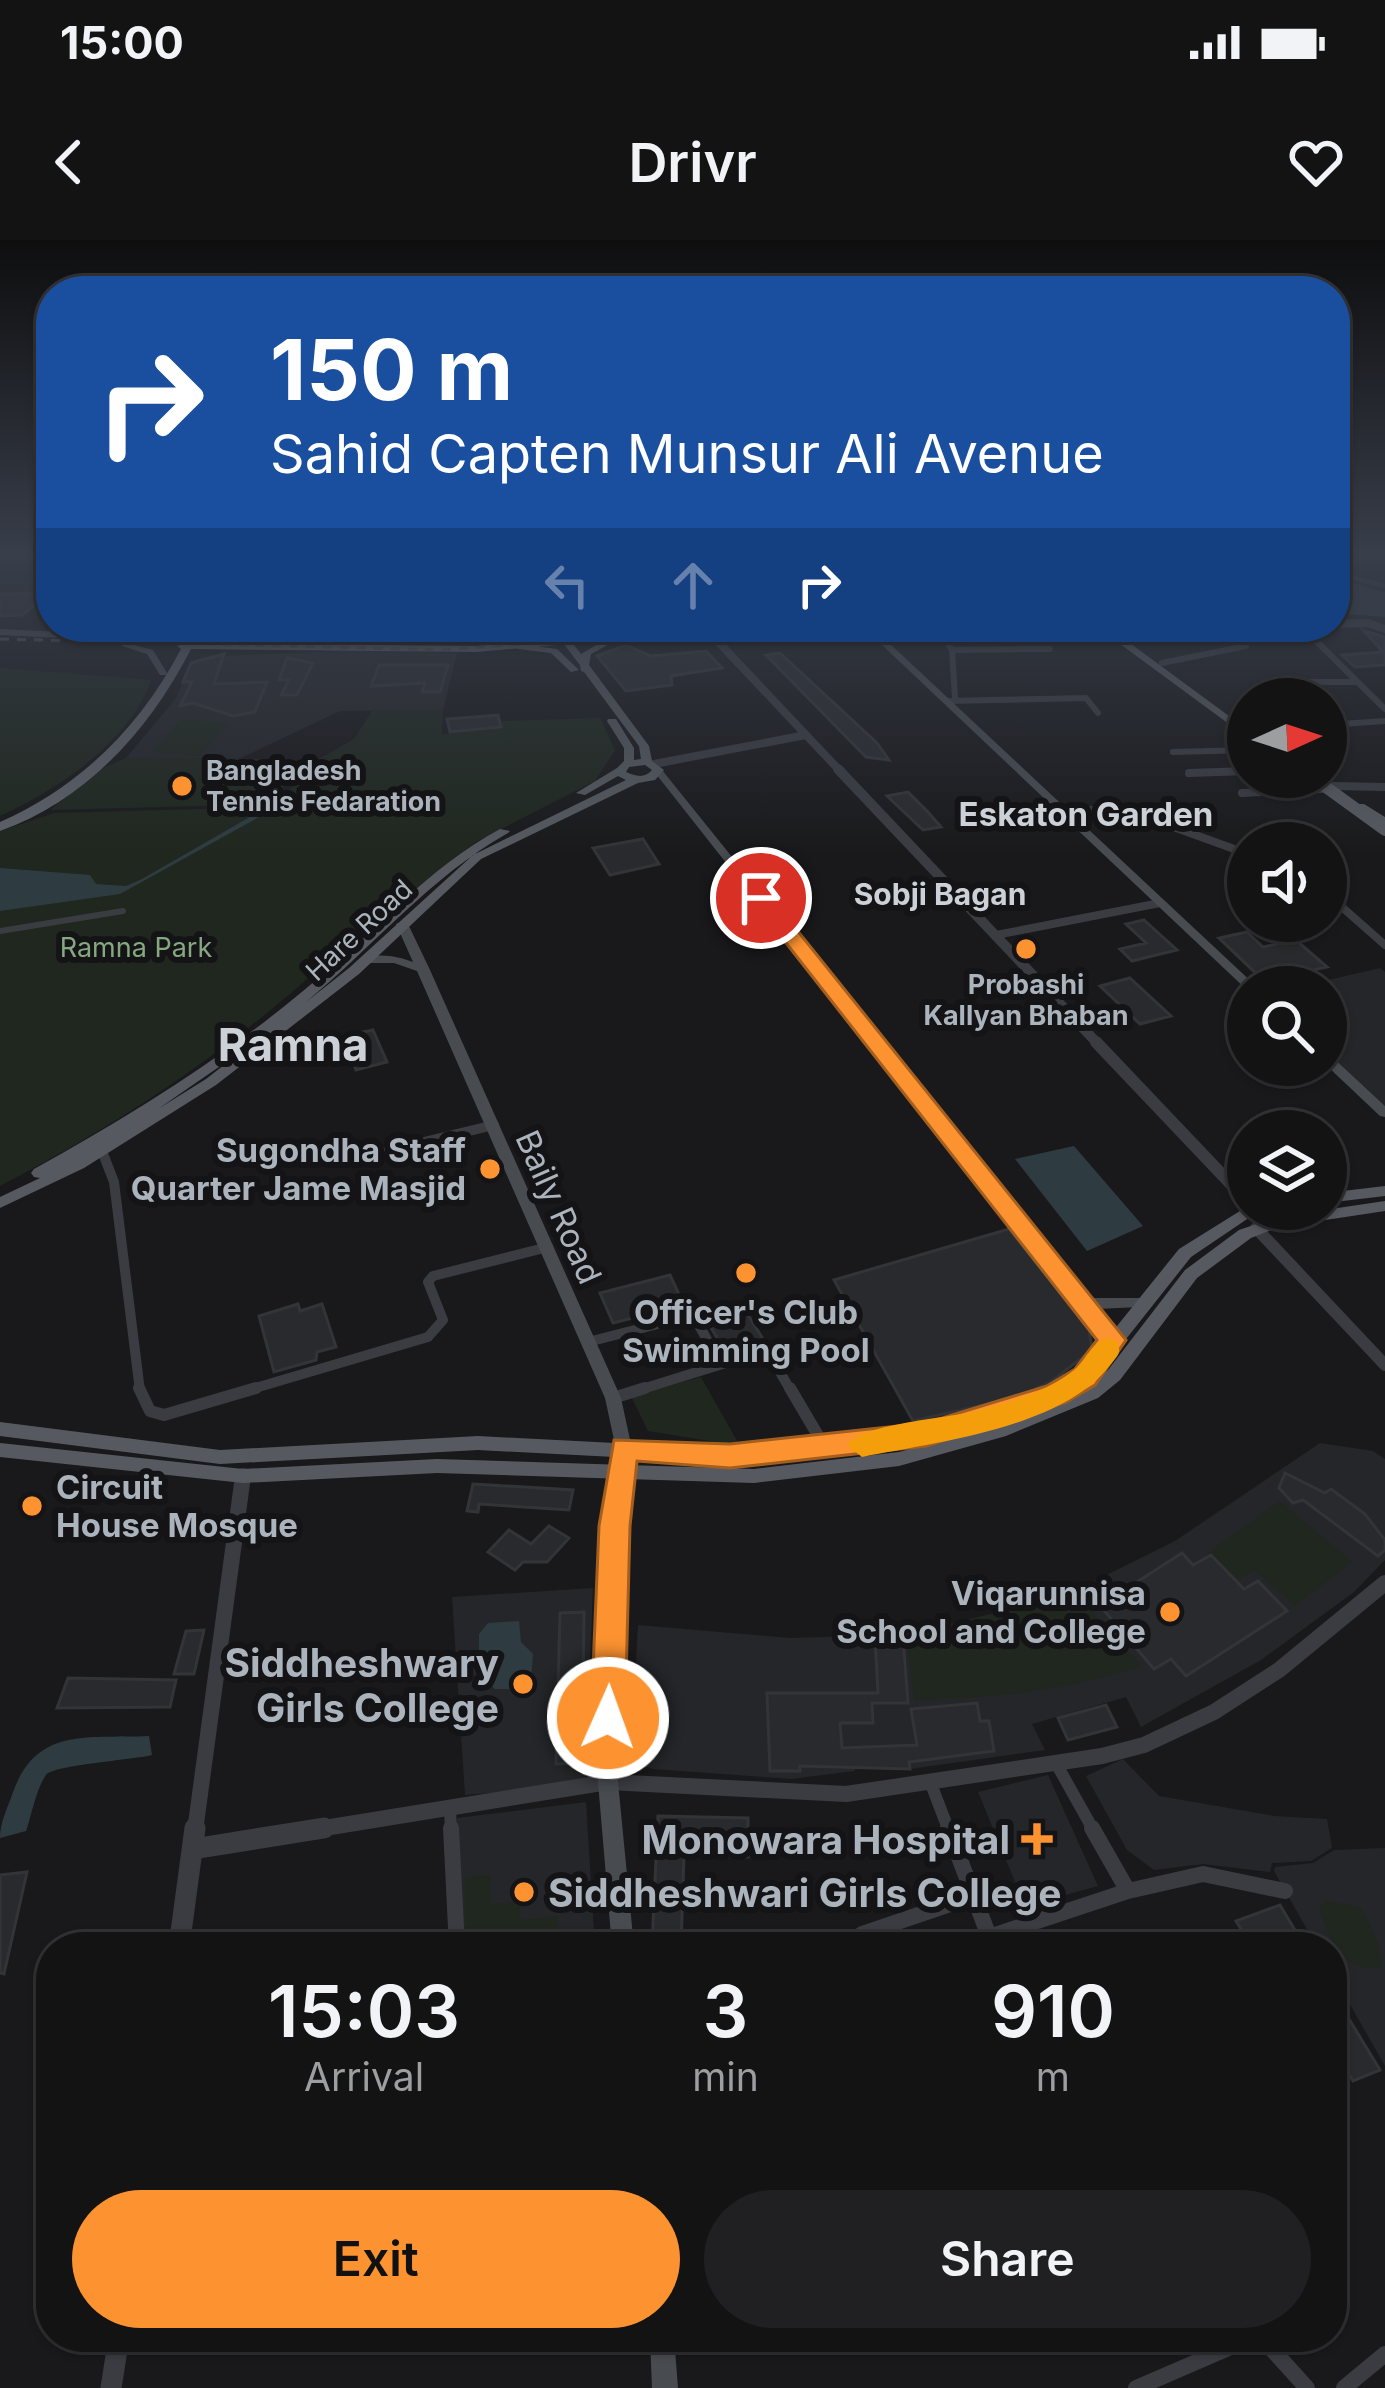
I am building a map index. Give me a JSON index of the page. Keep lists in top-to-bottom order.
{
  "streets": {
    "main road": ["Hare Road", "Baily Road"]
  },
  "crossings": [
    ["Hare Road", "Baily Road"]
  ],
  "districts": ["Eskaton Garden", "Sobji Bagan", "Ramna"],
  "parks": ["Ramna Park"],
  "places": {
    "other": [
      "Bangladesh Tennis Fedaration",
      "Probashi Kallyan Bhaban",
      "Sugondha Staff Quarter Jame Masjid",
      "Officer's Club Swimming Pool",
      "Circuit House Mosque",
      "Viqarunnisa School and College",
      "Siddheshwary Girls College",
      "Siddheshwari Girls College"
    ],
    "health": ["Monowara Hospital"]
  },
  "north": "right",
  "page": {
    "status": "15:00",
    "header": "Drivr",
    "turn": ["150 m", "Sahid Capten Munsur Ali Avenue"],
    "eta": [
      "15:03",
      "Arrival",
      "3",
      "min",
      "910",
      "m"
    ],
    "buttons": ["Exit", "Share"]
  }
}
